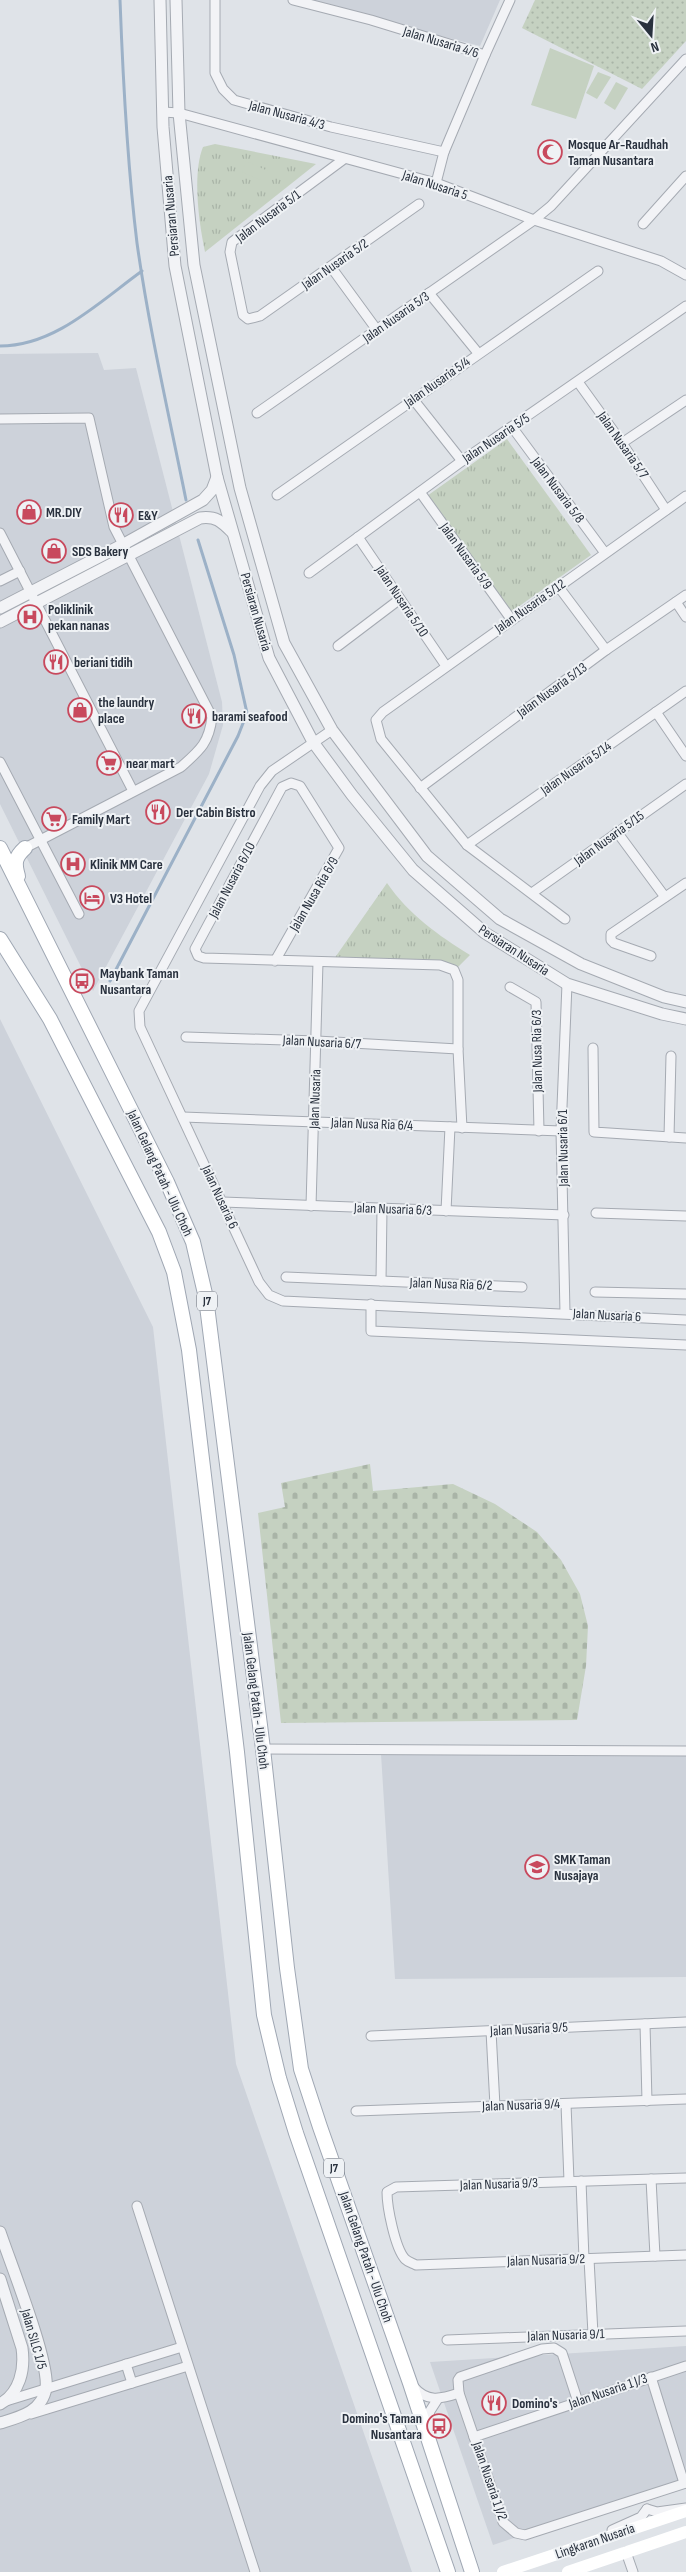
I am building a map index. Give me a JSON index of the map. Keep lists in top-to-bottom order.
{
  "streets": {
    "main road": ["Jalan Gelang Patah - Ulu Choh", "J7", "Lingkaran Nusaria"],
    "street": [
      "Jalan Nusaria 4/6",
      "Jalan Nusaria 4/3",
      "Jalan Nusaria 5",
      "Persiaran Nusaria",
      "Jalan Nusaria 5/1",
      "Jalan Nusaria 5/2",
      "Jalan Nusaria 5/3",
      "Jalan Nusaria 5/4",
      "Jalan Nusaria 5/5",
      "Jalan Nusaria 5/7",
      "Jalan Nusaria 5/8",
      "Jalan Nusaria 5/9",
      "Jalan Nusaria 5/10",
      "Jalan Nusaria 5/12",
      "Jalan Nusaria 5/13",
      "Jalan Nusaria 5/14",
      "Jalan Nusaria 5/15",
      "Jalan Nusaria 6/10",
      "Jalan Nusa Ria 6/9",
      "Jalan Nusaria 6/7",
      "Jalan Nusa Ria 6/3",
      "Jalan Nusaria",
      "Jalan Nusa Ria 6/4",
      "Jalan Nusaria 6/1",
      "Jalan Nusaria 6",
      "Jalan Nusaria 6/3",
      "Jalan Nusa Ria 6/2",
      "Jalan Nusaria 9/5",
      "Jalan Nusaria 9/4",
      "Jalan Nusaria 9/3",
      "Jalan Nusaria 9/2",
      "Jalan Nusaria 9/1",
      "Jalan SILC 1/5",
      "Jalan Nusaria 1 J/3",
      "Jalan Nusaria 1 J/2"
    ]
  },
  "crossings": [
    ["Jalan Nusaria 4/6", "Jalan Nusaria 4/3"],
    ["Jalan Nusaria 4/6", "Jalan Nusaria 5"],
    ["Jalan Nusaria 5", "Persiaran Nusaria"],
    ["Jalan Nusaria 5", "Jalan Nusaria 5/1"],
    ["Jalan Nusaria 5", "Jalan Nusaria 5/3"],
    ["Persiaran Nusaria", "Jalan Nusaria 6/1"],
    ["Persiaran Nusaria", "Jalan Nusaria 6"],
    ["Jalan Nusaria 5/1", "Jalan Nusaria 5/2"],
    ["Jalan Nusaria 5/5", "Jalan Nusaria 5/7"],
    ["Jalan Nusaria 5/5", "Jalan Nusaria 5/8"],
    ["Jalan Nusaria 5/5", "Jalan Nusaria 5/9"],
    ["Jalan Nusaria 5/5", "Jalan Nusaria 5/10"],
    ["Jalan Nusaria 5/7", "Jalan Nusaria 5/12"],
    ["Jalan Nusaria 5/8", "Jalan Nusaria 5/12"],
    ["Jalan Nusaria 5/9", "Jalan Nusaria 5/12"],
    ["Jalan Nusaria 5/10", "Jalan Nusaria 5/12"],
    ["Jalan Nusaria 5/12", "Jalan Nusaria 5/13"],
    ["Jalan Nusaria 6/10", "Jalan Nusa Ria 6/9"],
    ["Jalan Nusaria 6/7", "Jalan Nusaria"],
    ["Jalan Nusa Ria 6/3", "Jalan Nusa Ria 6/4"],
    ["Jalan Nusaria", "Jalan Nusa Ria 6/4"],
    ["Jalan Nusaria", "Jalan Nusaria 6/3"],
    ["Jalan Nusa Ria 6/4", "Jalan Nusaria 6/1"],
    ["Jalan Nusa Ria 6/4", "Jalan Nusaria 6"],
    ["Jalan Nusaria 6/1", "Jalan Nusaria 6"],
    ["Jalan Nusaria 6/1", "Jalan Nusaria 6/3"],
    ["Jalan Nusaria 6", "Jalan Nusaria 6/3"],
    ["Jalan Nusaria 9/3", "Jalan Nusaria 9/2"],
    ["Jalan Nusaria 1 J/3", "Jalan Nusaria 1 J/2"]
  ],
  "places": {
    "mosque": ["Mosque Ar-Raudhah Taman Nusantara"],
    "shop": ["MR.DIY", "SDS Bakery", "the laundry place"],
    "restaurant": [
      "E&Y",
      "beriani tidih",
      "barami seafood",
      "Der Cabin Bistro",
      "Domino's"
    ],
    "hospital": ["Poliklinik pekan nanas", "Klinik MM Care"],
    "supermarket": ["near mart", "Family Mart"],
    "hotel": ["V3 Hotel"],
    "bus stop": ["Maybank Taman Nusantara", "Domino's Taman Nusantara"],
    "school or university": ["SMK Taman Nusajaya"]
  },
  "north": "bottom"
}
